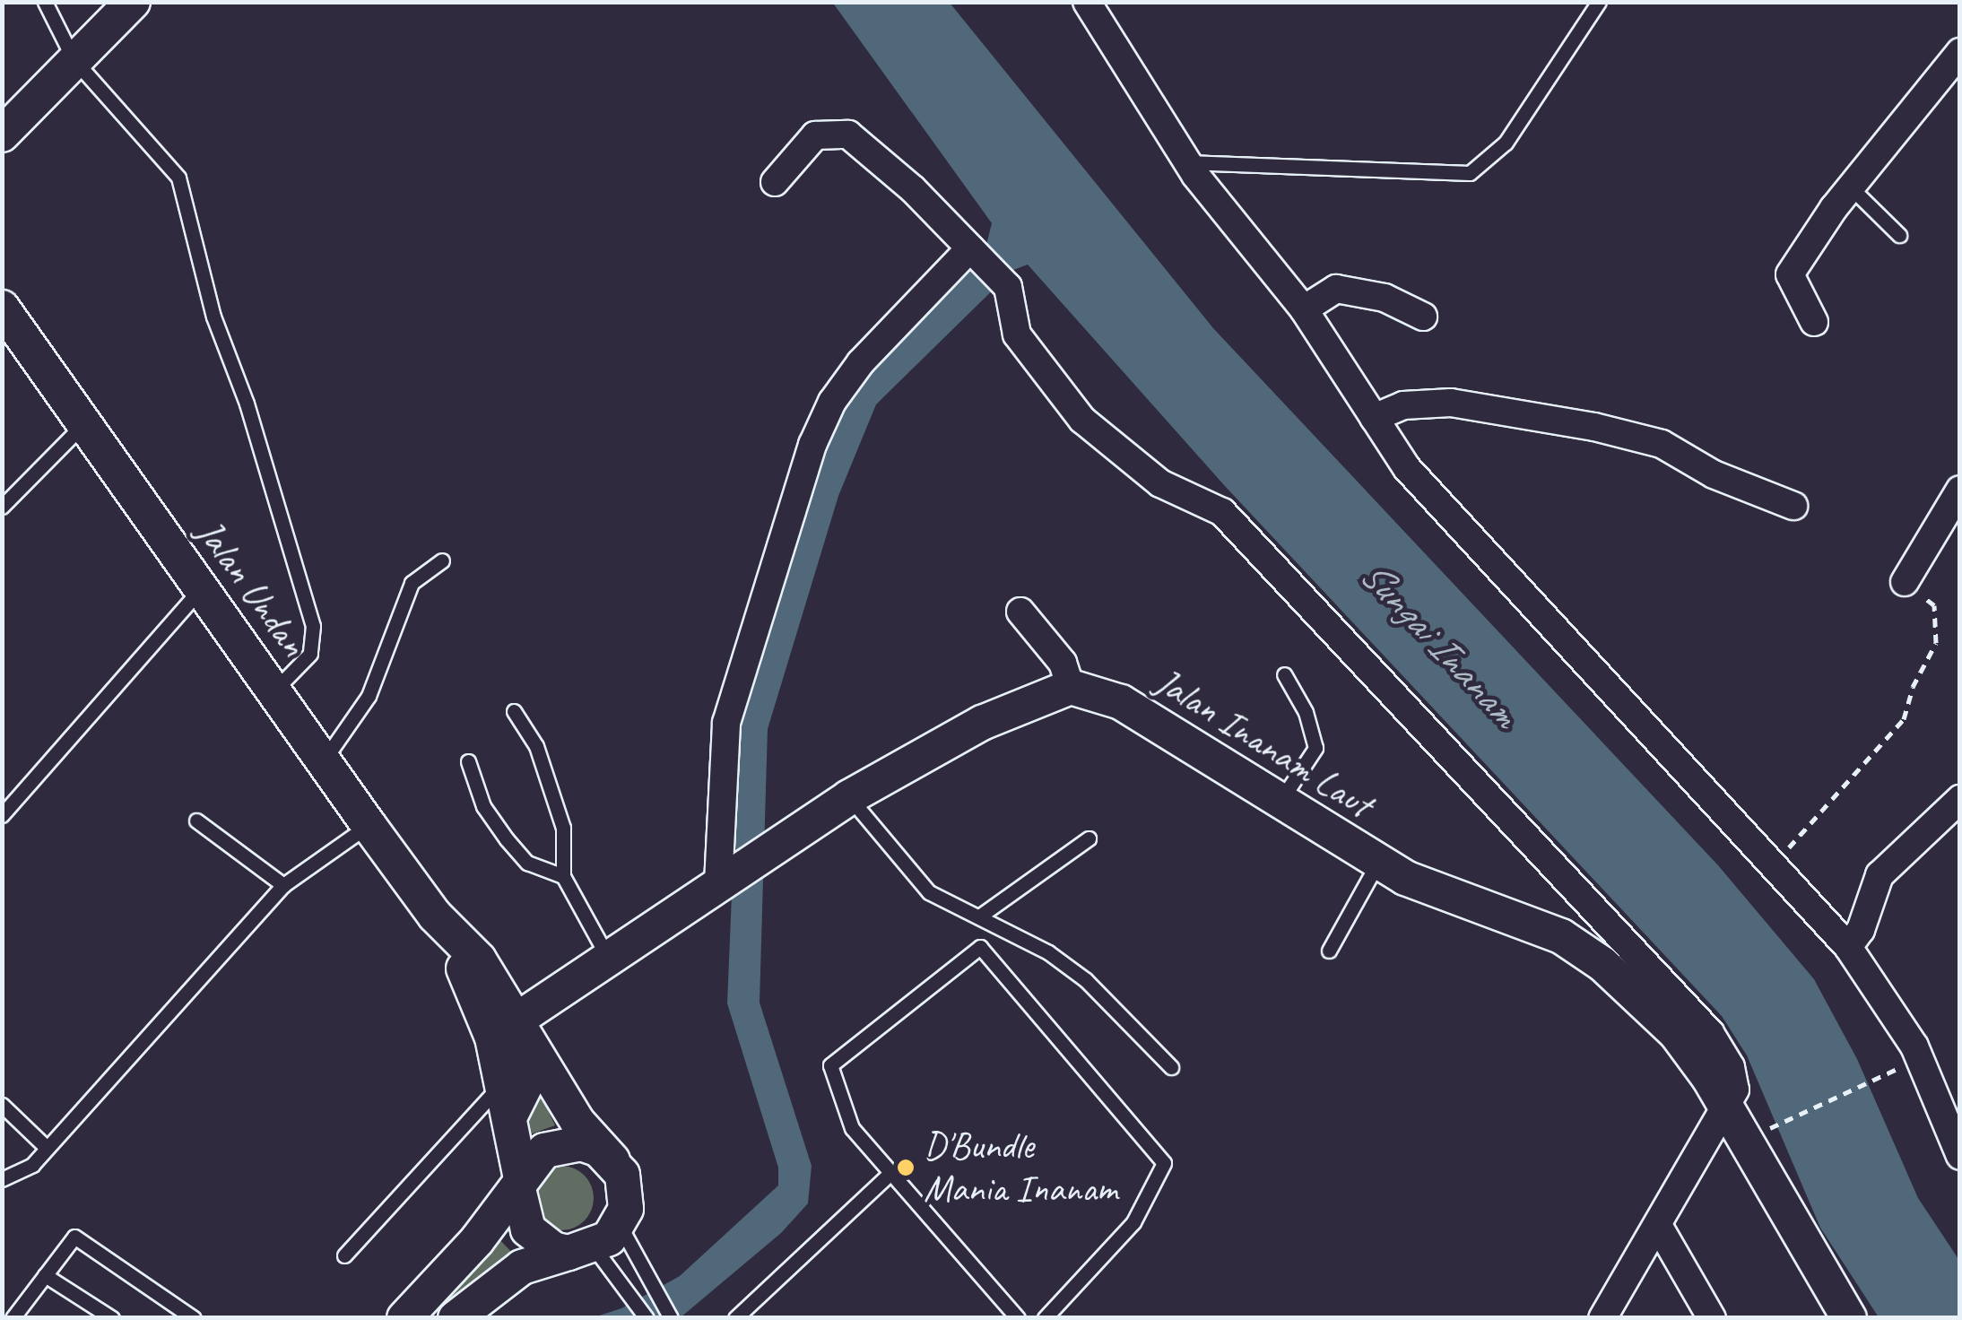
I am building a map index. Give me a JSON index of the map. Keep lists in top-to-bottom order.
{
  "streets": {
    "street": ["Jalan Undan", "Jalan Inanam Laut"]
  },
  "water": ["Sungai Inanam"],
  "places": ["D'Bundle Mania Inanam"]
}
